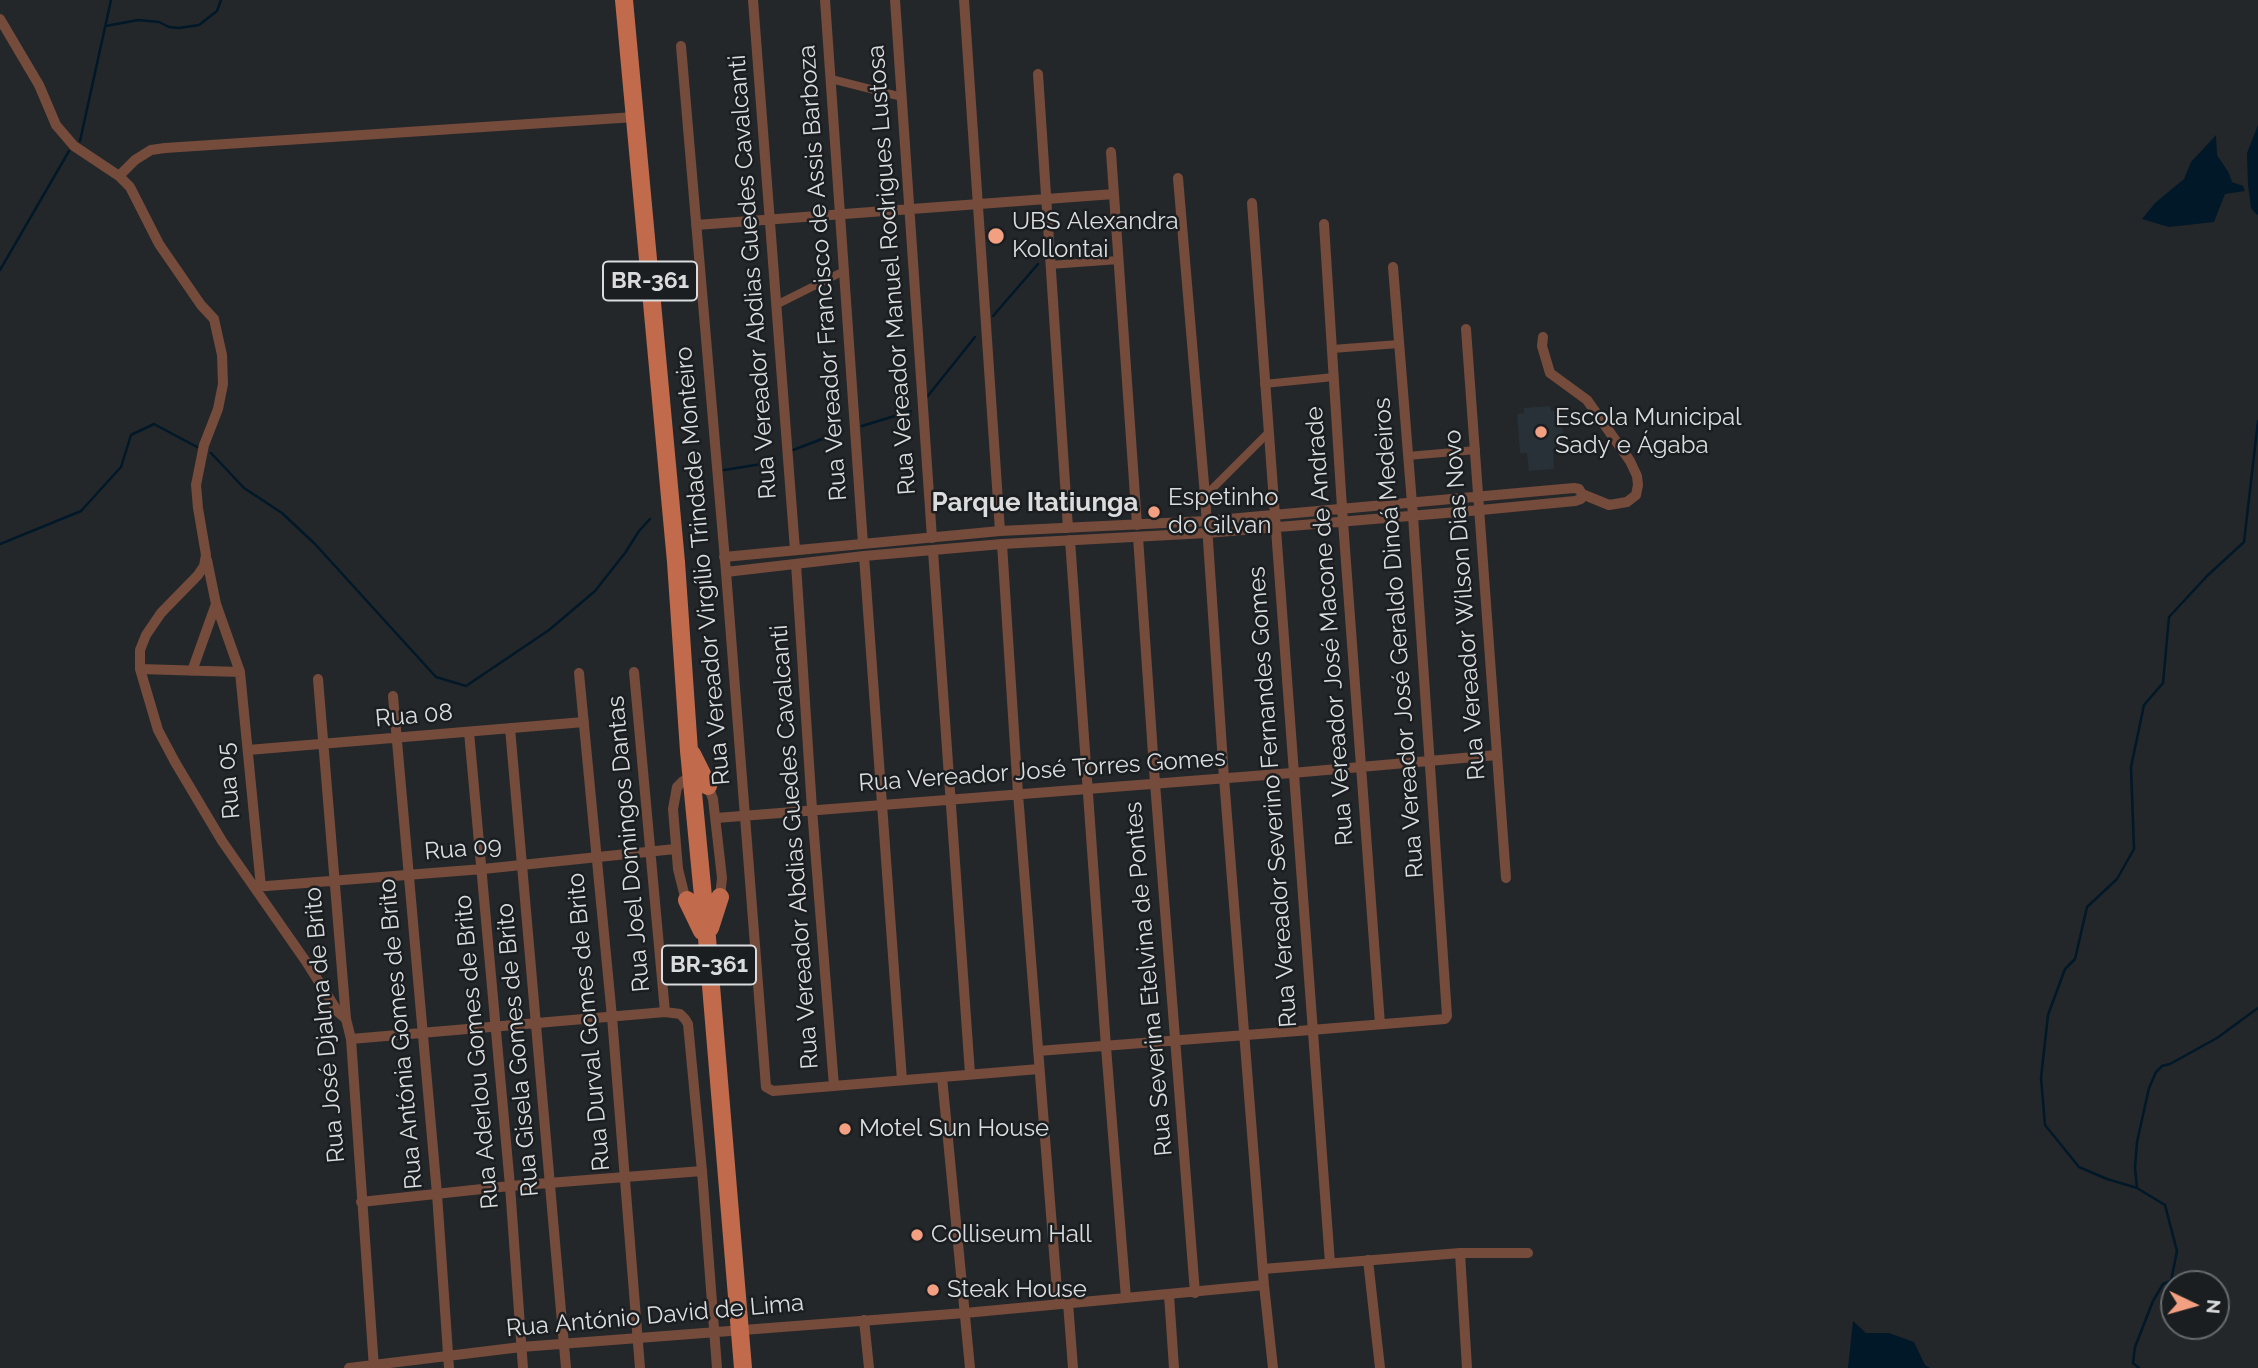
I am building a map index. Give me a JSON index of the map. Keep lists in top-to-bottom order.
{
  "streets": {
    "main road": ["BR-361"],
    "street": [
      "Rua Vereador Manuel Rodrigues Lustosa",
      "Rua Vereador Francisco de Assis Barboza",
      "Rua Vereador Abdias Guedes Cavalcanti",
      "Rua Vereador Virgílio Trindade Monteiro",
      "Rua Vereador Wilson Dias Novo",
      "Rua Vereador José Macone de Andrade",
      "Rua Vereador José Geraldo Dinoá Medeiros",
      "Rua 08",
      "Rua Vereador José Torres Gomes",
      "Rua 05",
      "Rua Vereador Severino Fernandes Gomes",
      "Rua Joel Domingos Dantas",
      "Rua 09",
      "Rua Severina Etelvina de Pontes",
      "Rua Durval Gomes de Brito",
      "Rua José Djalma de Brito",
      "Rua Antónia Gomes de Brito",
      "Rua Gisela Gomes de Brito",
      "Rua Aderlou Gomes de Brito",
      "Rua António David de Lima"
    ]
  },
  "crossings": [
    ["Rua Vereador Abdias Guedes Cavalcanti", "Rua Vereador Virgílio Trindade Monteiro"],
    ["Rua Vereador Abdias Guedes Cavalcanti", "Rua Vereador José Torres Gomes"],
    ["BR-361", "Rua António David de Lima"],
    ["Rua Vereador Virgílio Trindade Monteiro", "Rua Vereador José Torres Gomes"],
    ["Rua Vereador Wilson Dias Novo", "Rua Vereador José Torres Gomes"],
    ["Rua Vereador José Macone de Andrade", "Rua Vereador José Geraldo Dinoá Medeiros"],
    ["Rua Vereador José Macone de Andrade", "Rua Vereador José Torres Gomes"],
    ["Rua Vereador José Geraldo Dinoá Medeiros", "Rua Vereador José Torres Gomes"],
    ["Rua 08", "Rua 05"],
    ["Rua 08", "Rua Durval Gomes de Brito"],
    ["Rua 08", "Rua José Djalma de Brito"],
    ["Rua 08", "Rua Antónia Gomes de Brito"],
    ["Rua 08", "Rua Gisela Gomes de Brito"],
    ["Rua 08", "Rua Aderlou Gomes de Brito"],
    ["Rua Vereador José Torres Gomes", "Rua Vereador Severino Fernandes Gomes"],
    ["Rua Vereador José Torres Gomes", "Rua Severina Etelvina de Pontes"],
    ["Rua 05", "Rua 09"],
    ["Rua Joel Domingos Dantas", "Rua 09"],
    ["Rua 09", "Rua Durval Gomes de Brito"],
    ["Rua 09", "Rua José Djalma de Brito"],
    ["Rua 09", "Rua Antónia Gomes de Brito"],
    ["Rua 09", "Rua Gisela Gomes de Brito"],
    ["Rua 09", "Rua Aderlou Gomes de Brito"],
    ["Rua Severina Etelvina de Pontes", "Rua António David de Lima"],
    ["Rua Durval Gomes de Brito", "Rua António David de Lima"],
    ["Rua José Djalma de Brito", "Rua António David de Lima"],
    ["Rua Antónia Gomes de Brito", "Rua António David de Lima"],
    ["Rua Gisela Gomes de Brito", "Rua António David de Lima"],
    ["Rua Aderlou Gomes de Brito", "Rua António David de Lima"]
  ],
  "districts": ["Parque Itatiunga"],
  "places": [
    "UBS Alexandra Kollontai",
    "Escola Municipal Sady e Ágaba",
    "Espetinho do Gilvan",
    "Motel Sun House",
    "Colliseum Hall",
    "Steak House"
  ],
  "north": "right"
}
